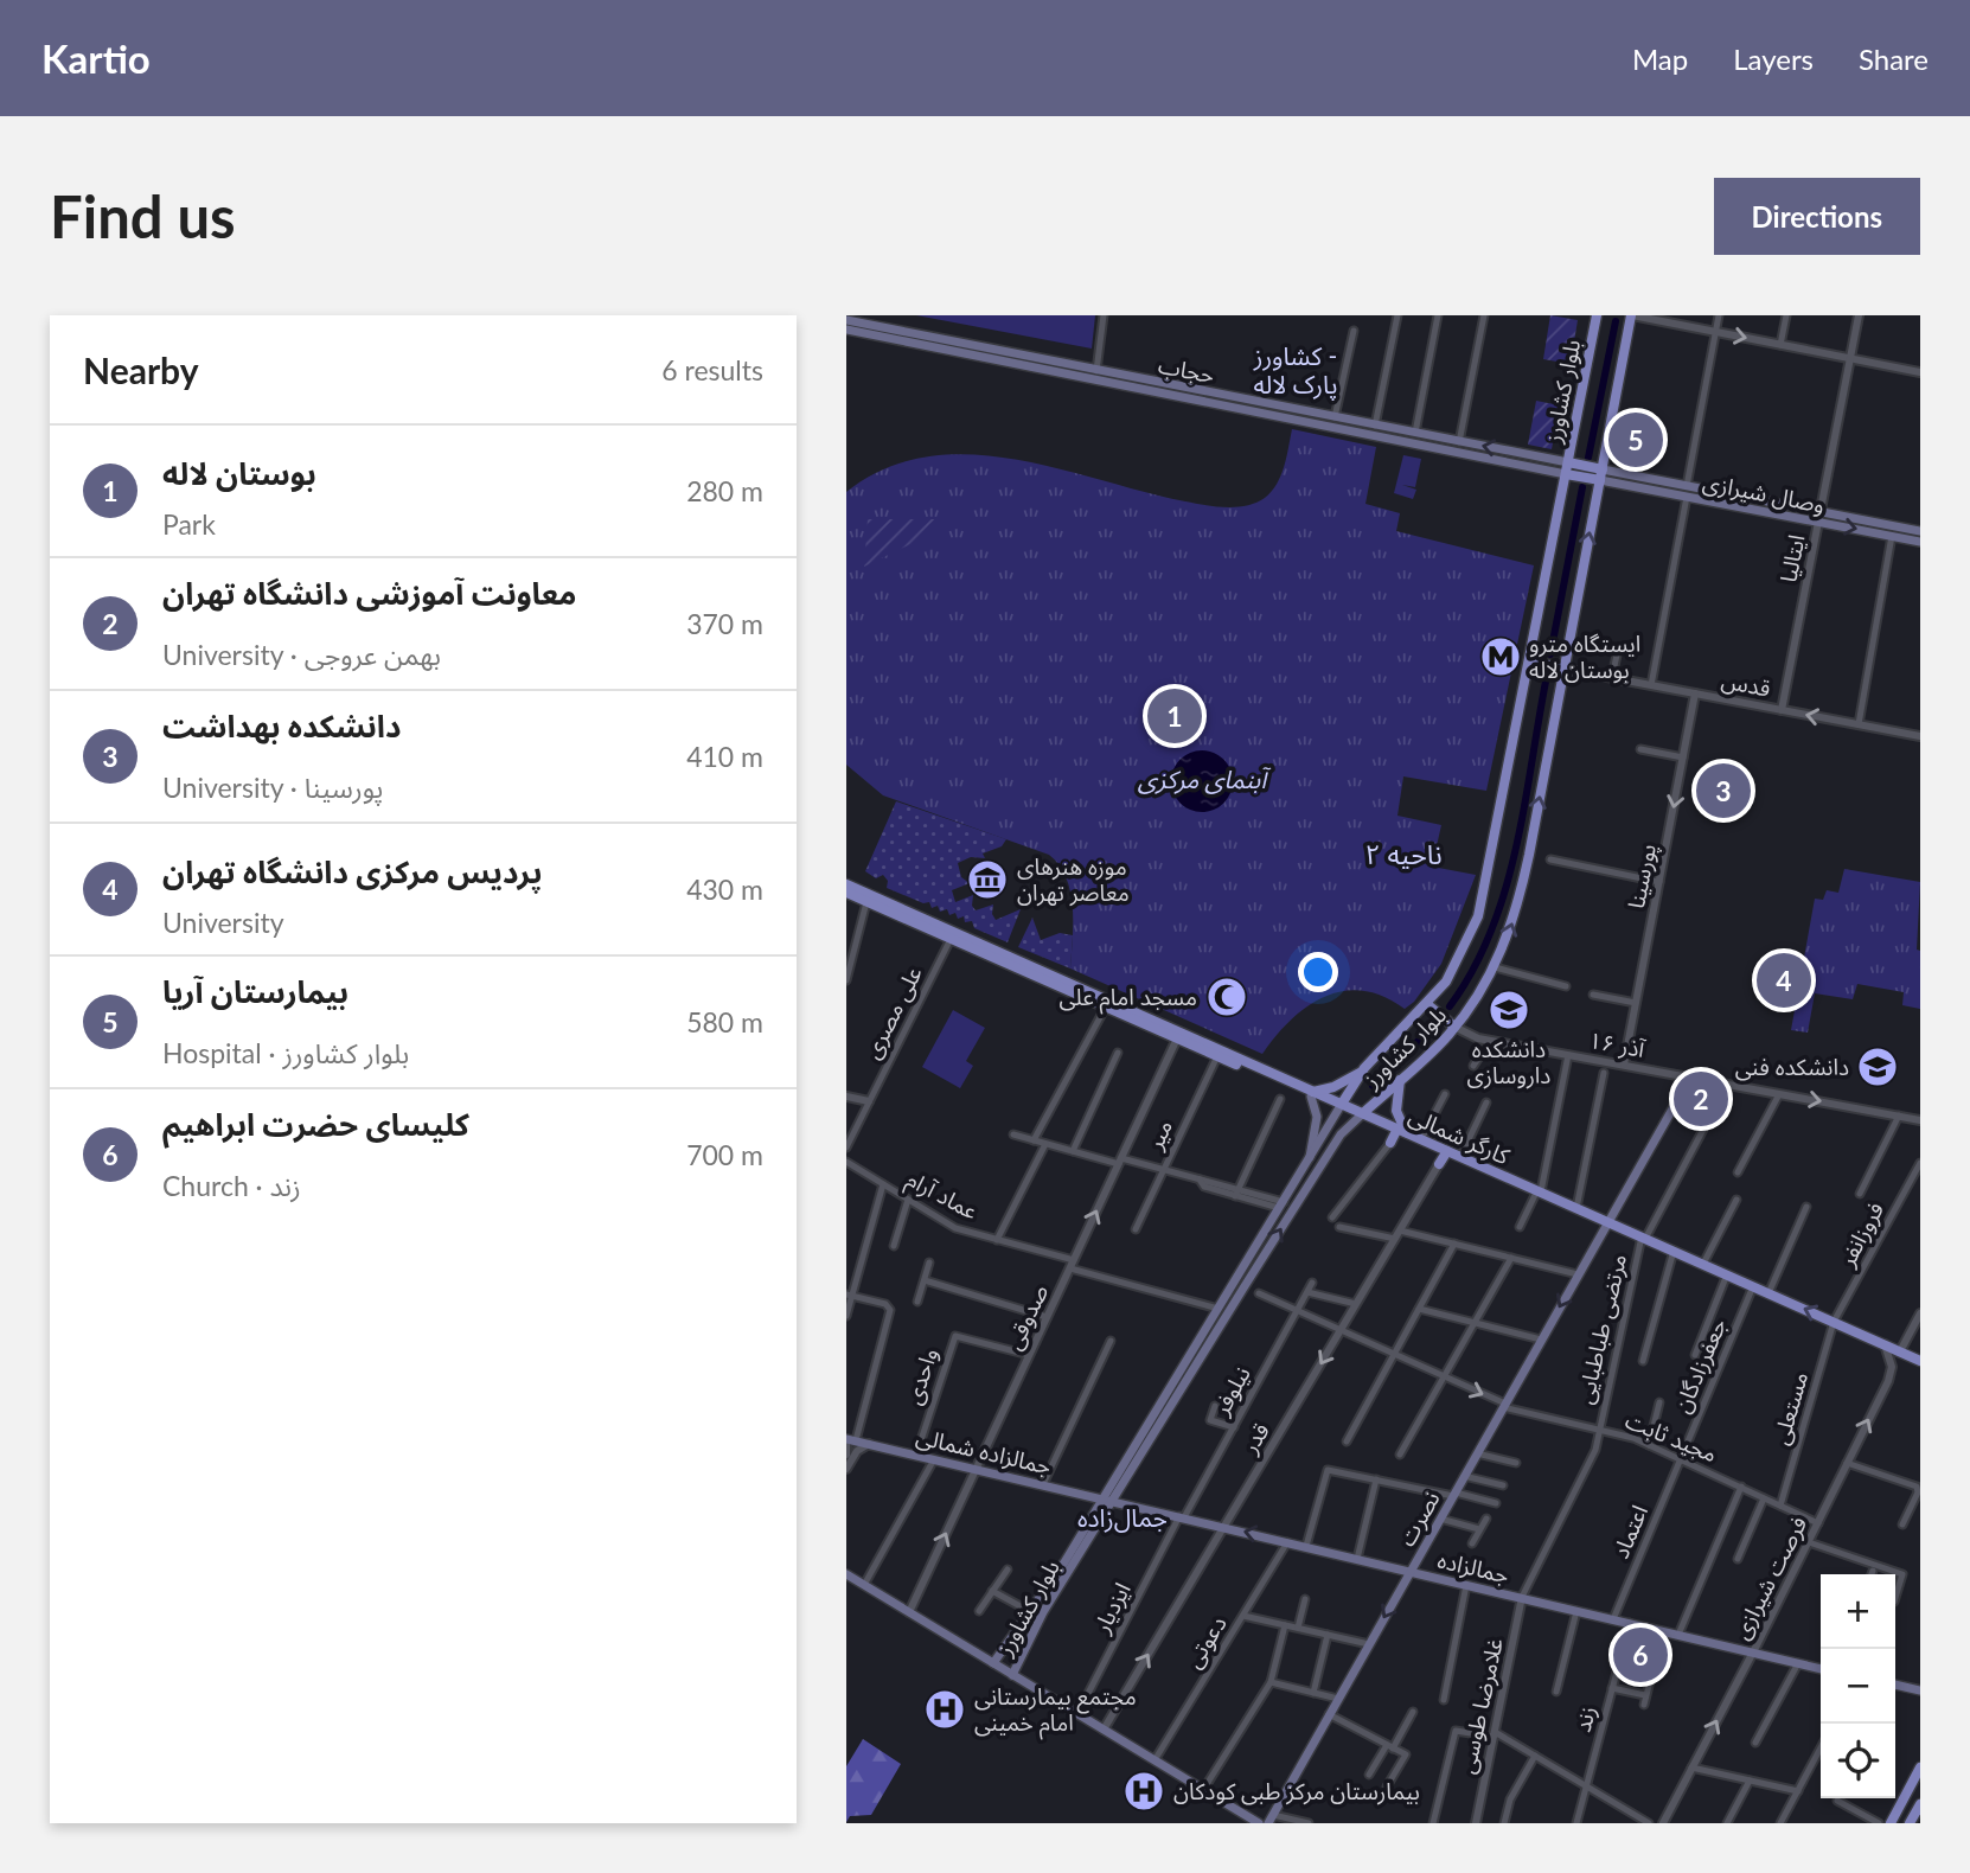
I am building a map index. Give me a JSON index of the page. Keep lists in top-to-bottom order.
{
  "streets": {
    "main road": [
      "حجاب",
      "بلوار کشاورز",
      "وصال شیرازی",
      "کارگر شمالی",
      "جمالزاده شمالی",
      "نصرت",
      "جمالزاده"
    ],
    "street": [
      "ایتالیا",
      "قدس",
      "پورسینا",
      "علی مصری",
      "۱۶ آذر",
      "میر",
      "عماد آرام",
      "فروزانفر",
      "صدوقی",
      "مرتضی طباطبایی",
      "جعفرزادگان",
      "واحدی",
      "نیلوفر",
      "مستعلی",
      "مجید ثابت",
      "قدر",
      "اعتماد",
      "فرصت شیرازی",
      "ایزدیار",
      "دعوتی",
      "غلامرضا طوسی",
      "زند"
    ]
  },
  "crossings": [
    ["حجاب", "بلوار کشاورز"],
    ["بلوار کشاورز", "وصال شیرازی"],
    ["بلوار کشاورز", "قدس"],
    ["بلوار کشاورز", "۱۶ آذر"],
    ["بلوار کشاورز", "کارگر شمالی"],
    ["بلوار کشاورز", "عماد آرام"],
    ["بلوار کشاورز", "جمالزاده شمالی"],
    ["بلوار کشاورز", "جمالزاده"],
    ["وصال شیرازی", "ایتالیا"],
    ["ایتالیا", "قدس"],
    ["قدس", "پورسینا"],
    ["پورسینا", "۱۶ آذر"],
    ["۱۶ آذر", "مرتضی طباطبایی"],
    ["۱۶ آذر", "نصرت"],
    ["میر", "کارگر شمالی"],
    ["کارگر شمالی", "فروزانفر"],
    ["کارگر شمالی", "صدوقی"],
    ["کارگر شمالی", "مرتضی طباطبایی"],
    ["کارگر شمالی", "جعفرزادگان"],
    ["کارگر شمالی", "مستعلی"],
    ["کارگر شمالی", "نصرت"],
    ["کارگر شمالی", "فرصت شیرازی"],
    ["عماد آرام", "صدوقی"],
    ["فروزانفر", "مستعلی"],
    ["صدوقی", "واحدی"],
    ["صدوقی", "جمالزاده شمالی"],
    ["مرتضی طباطبایی", "مجید ثابت"],
    ["مرتضی طباطبایی", "جمالزاده"],
    ["مرتضی طباطبایی", "غلامرضا طوسی"],
    ["جعفرزادگان", "مجید ثابت"],
    ["جعفرزادگان", "اعتماد"],
    ["واحدی", "جمالزاده شمالی"],
    ["نیلوفر", "مجید ثابت"],
    ["نیلوفر", "جمالزاده"],
    ["نیلوفر", "ایزدیار"],
    ["مستعلی", "مجید ثابت"],
    ["مجید ثابت", "قدر"],
    ["مجید ثابت", "نصرت"],
    ["مجید ثابت", "اعتماد"],
    ["مجید ثابت", "فرصت شیرازی"],
    ["قدر", "جمالزاده"],
    ["جمالزاده شمالی", "جمالزاده"],
    ["نصرت", "جمالزاده"],
    ["اعتماد", "جمالزاده"],
    ["جمالزاده", "فرصت شیرازی"],
    ["جمالزاده", "ایزدیار"],
    ["جمالزاده", "دعوتی"],
    ["جمالزاده", "غلامرضا طوسی"],
    ["جمالزاده", "زند"]
  ],
  "districts": ["کشاورز - پارک لاله", "ناحیه ۲", "جمال‌زاده"],
  "water": ["آبنمای مرکزی"],
  "places": {
    "metro station": ["ایستگاه مترو بوستان لاله"],
    "museum": ["موزه هنرهای معاصر تهران"],
    "mosque": ["مسجد امام علی"],
    "school or university": ["دانشکده داروسازی", "دانشکده فنی"],
    "hospital": ["مجتمع بیمارستانی امام خمینی", "بیمارستان مرکز طبی کودکان"]
  },
  "page": {
    "header": "Kartio",
    "nav": ["Map", "Layers", "Share"],
    "buttons": "Directions",
    "title": "Find us",
    "heading": ["Nearby", "6 results"],
    "pins": [
      "5",
      "1",
      "3",
      "4",
      "2",
      "6"
    ],
    "list": [
      {
        "mark": "1",
        "name": "بوستان لاله",
        "note": "Park",
        "value": "280 m"
      },
      {
        "mark": "2",
        "name": "معاونت آموزشی دانشگاه تهران",
        "note": "University · بهمن عروجی",
        "value": "370 m"
      },
      {
        "mark": "3",
        "name": "دانشکده بهداشت",
        "note": "University · پورسینا",
        "value": "410 m"
      },
      {
        "mark": "4",
        "name": "پردیس مرکزی دانشگاه‌ تهران",
        "note": "University",
        "value": "430 m"
      },
      {
        "mark": "5",
        "name": "بیمارستان آریا",
        "note": "Hospital · بلوار کشاورز",
        "value": "580 m"
      },
      {
        "mark": "6",
        "name": "کلیسای حضرت ابراهیم",
        "note": "Church · زند",
        "value": "700 m"
      }
    ],
    "map_buttons": ["+", "−"]
  }
}
